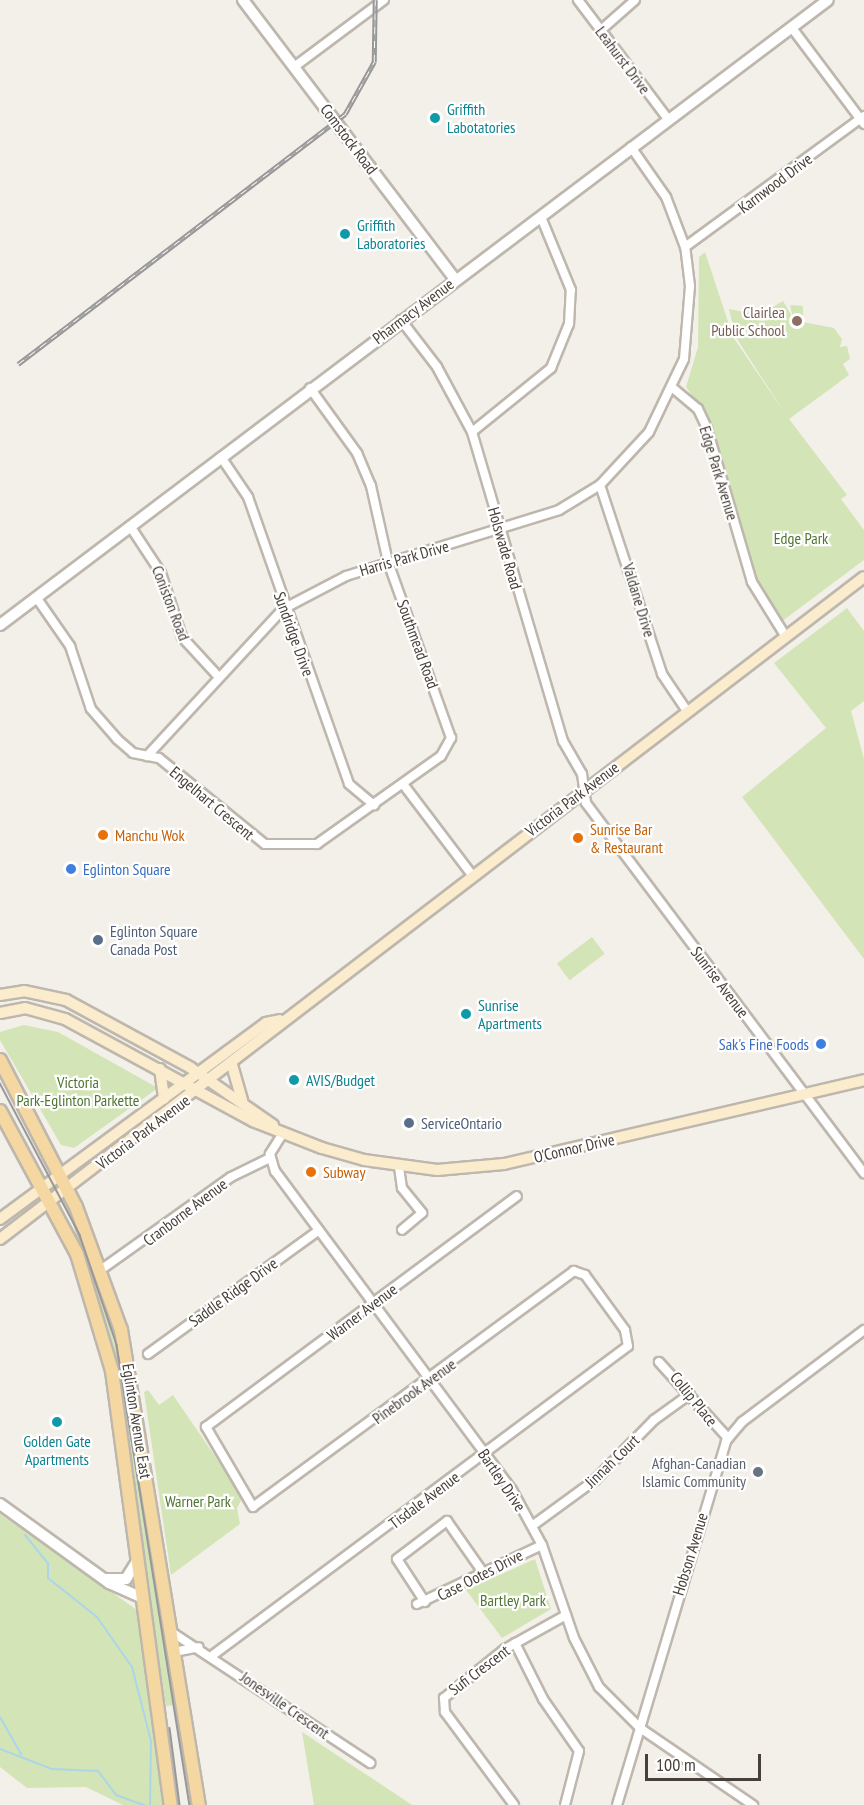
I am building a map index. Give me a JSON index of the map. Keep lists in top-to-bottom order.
{
  "streets": {
    "main road": ["Victoria Park Avenue", "O'Connor Drive", "Eglinton Avenue East"],
    "street": [
      "Leahurst Drive",
      "Comstock Road",
      "Karnwood Drive",
      "Pharmacy Avenue",
      "Edge Park Avenue",
      "Holswade Road",
      "Harris Park Drive",
      "Valdane Drive",
      "Coniston Road",
      "Sundridge Drive",
      "Southmead Road",
      "Engelhart Crescent",
      "Sunrise Avenue",
      "Cranborne Avenue",
      "Saddle Ridge Drive",
      "Warner Avenue",
      "Pinebrook Avenue",
      "Collip Place",
      "Jinnah Court",
      "Bartley Drive",
      "Tisdale Avenue",
      "Hobson Avenue",
      "Case Ootes Drive",
      "Sufi Crescent",
      "Jonesville Crescent"
    ]
  },
  "crossings": [
    ["Leahurst Drive", "Pharmacy Avenue"],
    ["Comstock Road", "Pharmacy Avenue"],
    ["Pharmacy Avenue", "Holswade Road"],
    ["Pharmacy Avenue", "Coniston Road"],
    ["Pharmacy Avenue", "Sundridge Drive"],
    ["Pharmacy Avenue", "Southmead Road"],
    ["Pharmacy Avenue", "Engelhart Crescent"],
    ["Edge Park Avenue", "Harris Park Drive"],
    ["Edge Park Avenue", "Victoria Park Avenue"],
    ["Holswade Road", "Harris Park Drive"],
    ["Holswade Road", "Victoria Park Avenue"],
    ["Holswade Road", "Sunrise Avenue"],
    ["Harris Park Drive", "Valdane Drive"],
    ["Harris Park Drive", "Coniston Road"],
    ["Harris Park Drive", "Sundridge Drive"],
    ["Harris Park Drive", "Southmead Road"],
    ["Harris Park Drive", "Engelhart Crescent"],
    ["Valdane Drive", "Victoria Park Avenue"],
    ["Sundridge Drive", "Engelhart Crescent"],
    ["Southmead Road", "Engelhart Crescent"],
    ["Victoria Park Avenue", "Sunrise Avenue"],
    ["Victoria Park Avenue", "O'Connor Drive"],
    ["Victoria Park Avenue", "Eglinton Avenue East"],
    ["Sunrise Avenue", "O'Connor Drive"],
    ["Cranborne Avenue", "Eglinton Avenue East"],
    ["Cranborne Avenue", "Bartley Drive"],
    ["Saddle Ridge Drive", "Bartley Drive"],
    ["Warner Avenue", "Pinebrook Avenue"],
    ["Warner Avenue", "Bartley Drive"],
    ["Pinebrook Avenue", "Bartley Drive"],
    ["Pinebrook Avenue", "Tisdale Avenue"],
    ["Collip Place", "Jinnah Court"],
    ["Collip Place", "Hobson Avenue"],
    ["Eglinton Avenue East", "Jonesville Crescent"],
    ["Jinnah Court", "Bartley Drive"],
    ["Bartley Drive", "Tisdale Avenue"],
    ["Bartley Drive", "Hobson Avenue"],
    ["Bartley Drive", "Case Ootes Drive"],
    ["Bartley Drive", "Sufi Crescent"],
    ["Tisdale Avenue", "Jonesville Crescent"]
  ],
  "parks": [
    "Edge Park",
    "Victoria Park-Eglinton Parkette",
    "Warner Park",
    "Bartley Park"
  ],
  "places": [
    "Griffith Labotatories",
    "Griffith Laboratories",
    "Clairlea Public School",
    "Manchu Wok",
    "Sunrise Bar & Restaurant",
    "Eglinton Square",
    "Eglinton Square Canada Post",
    "Sunrise Apartments",
    "Sak's Fine Foods",
    "AVIS/Budget",
    "ServiceOntario",
    "Subway",
    "Golden Gate Apartments",
    "Afghan-Canadian Islamic Community"
  ],
  "scale_bar": "100 m"
}
